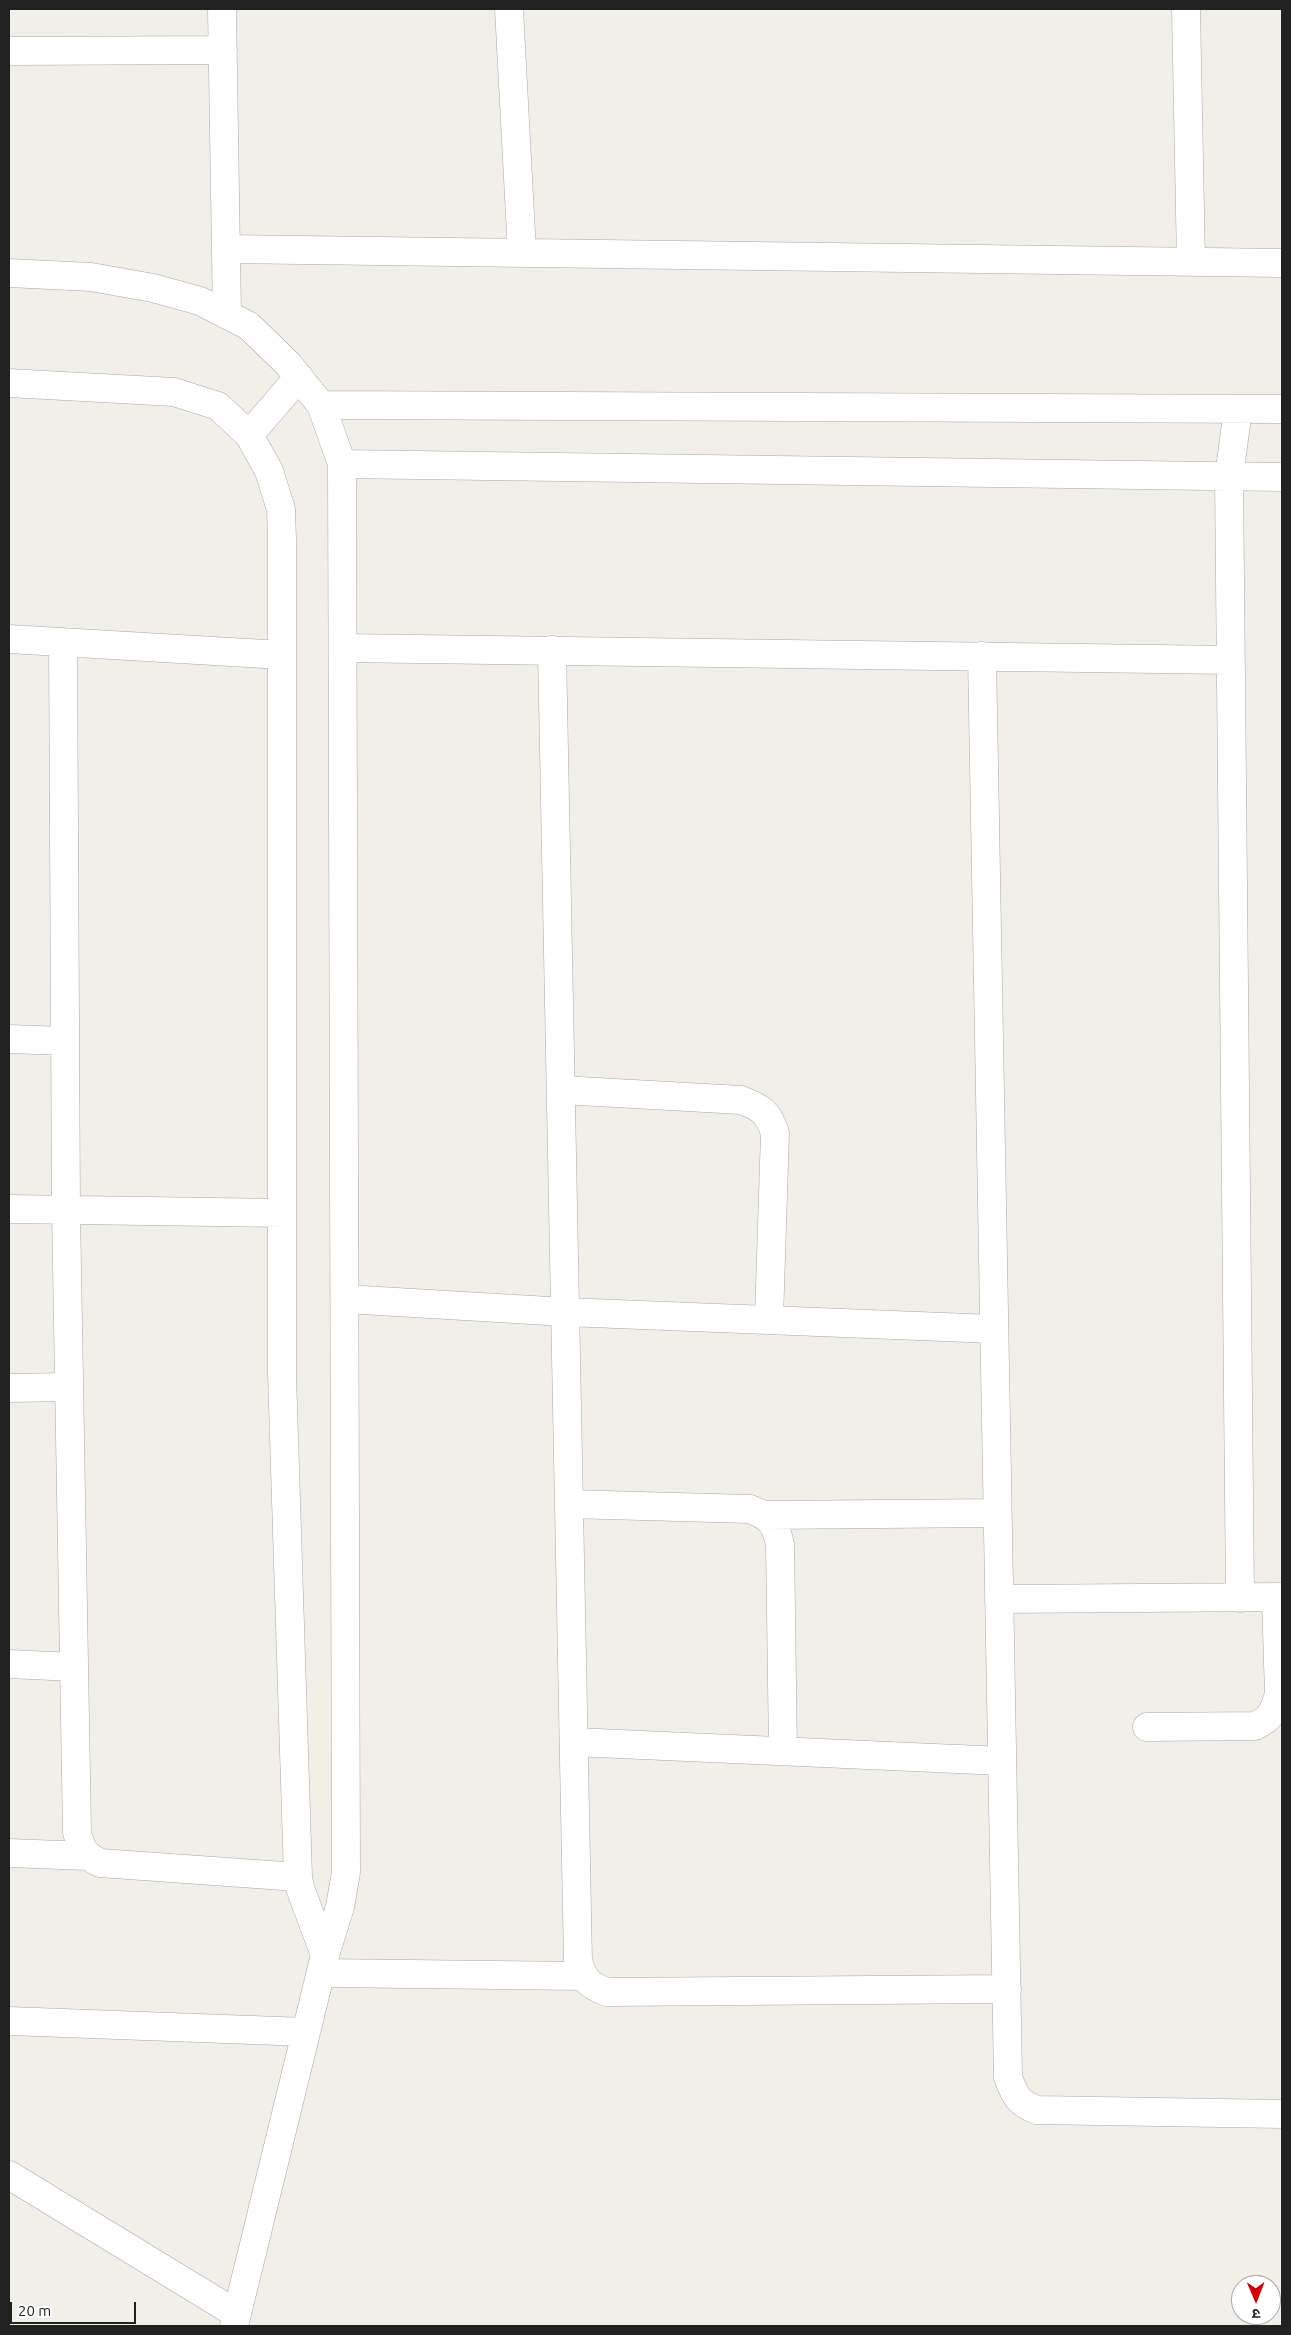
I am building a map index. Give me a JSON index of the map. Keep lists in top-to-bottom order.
{
  "scale_bar": "20 m",
  "north": "bottom"
}
